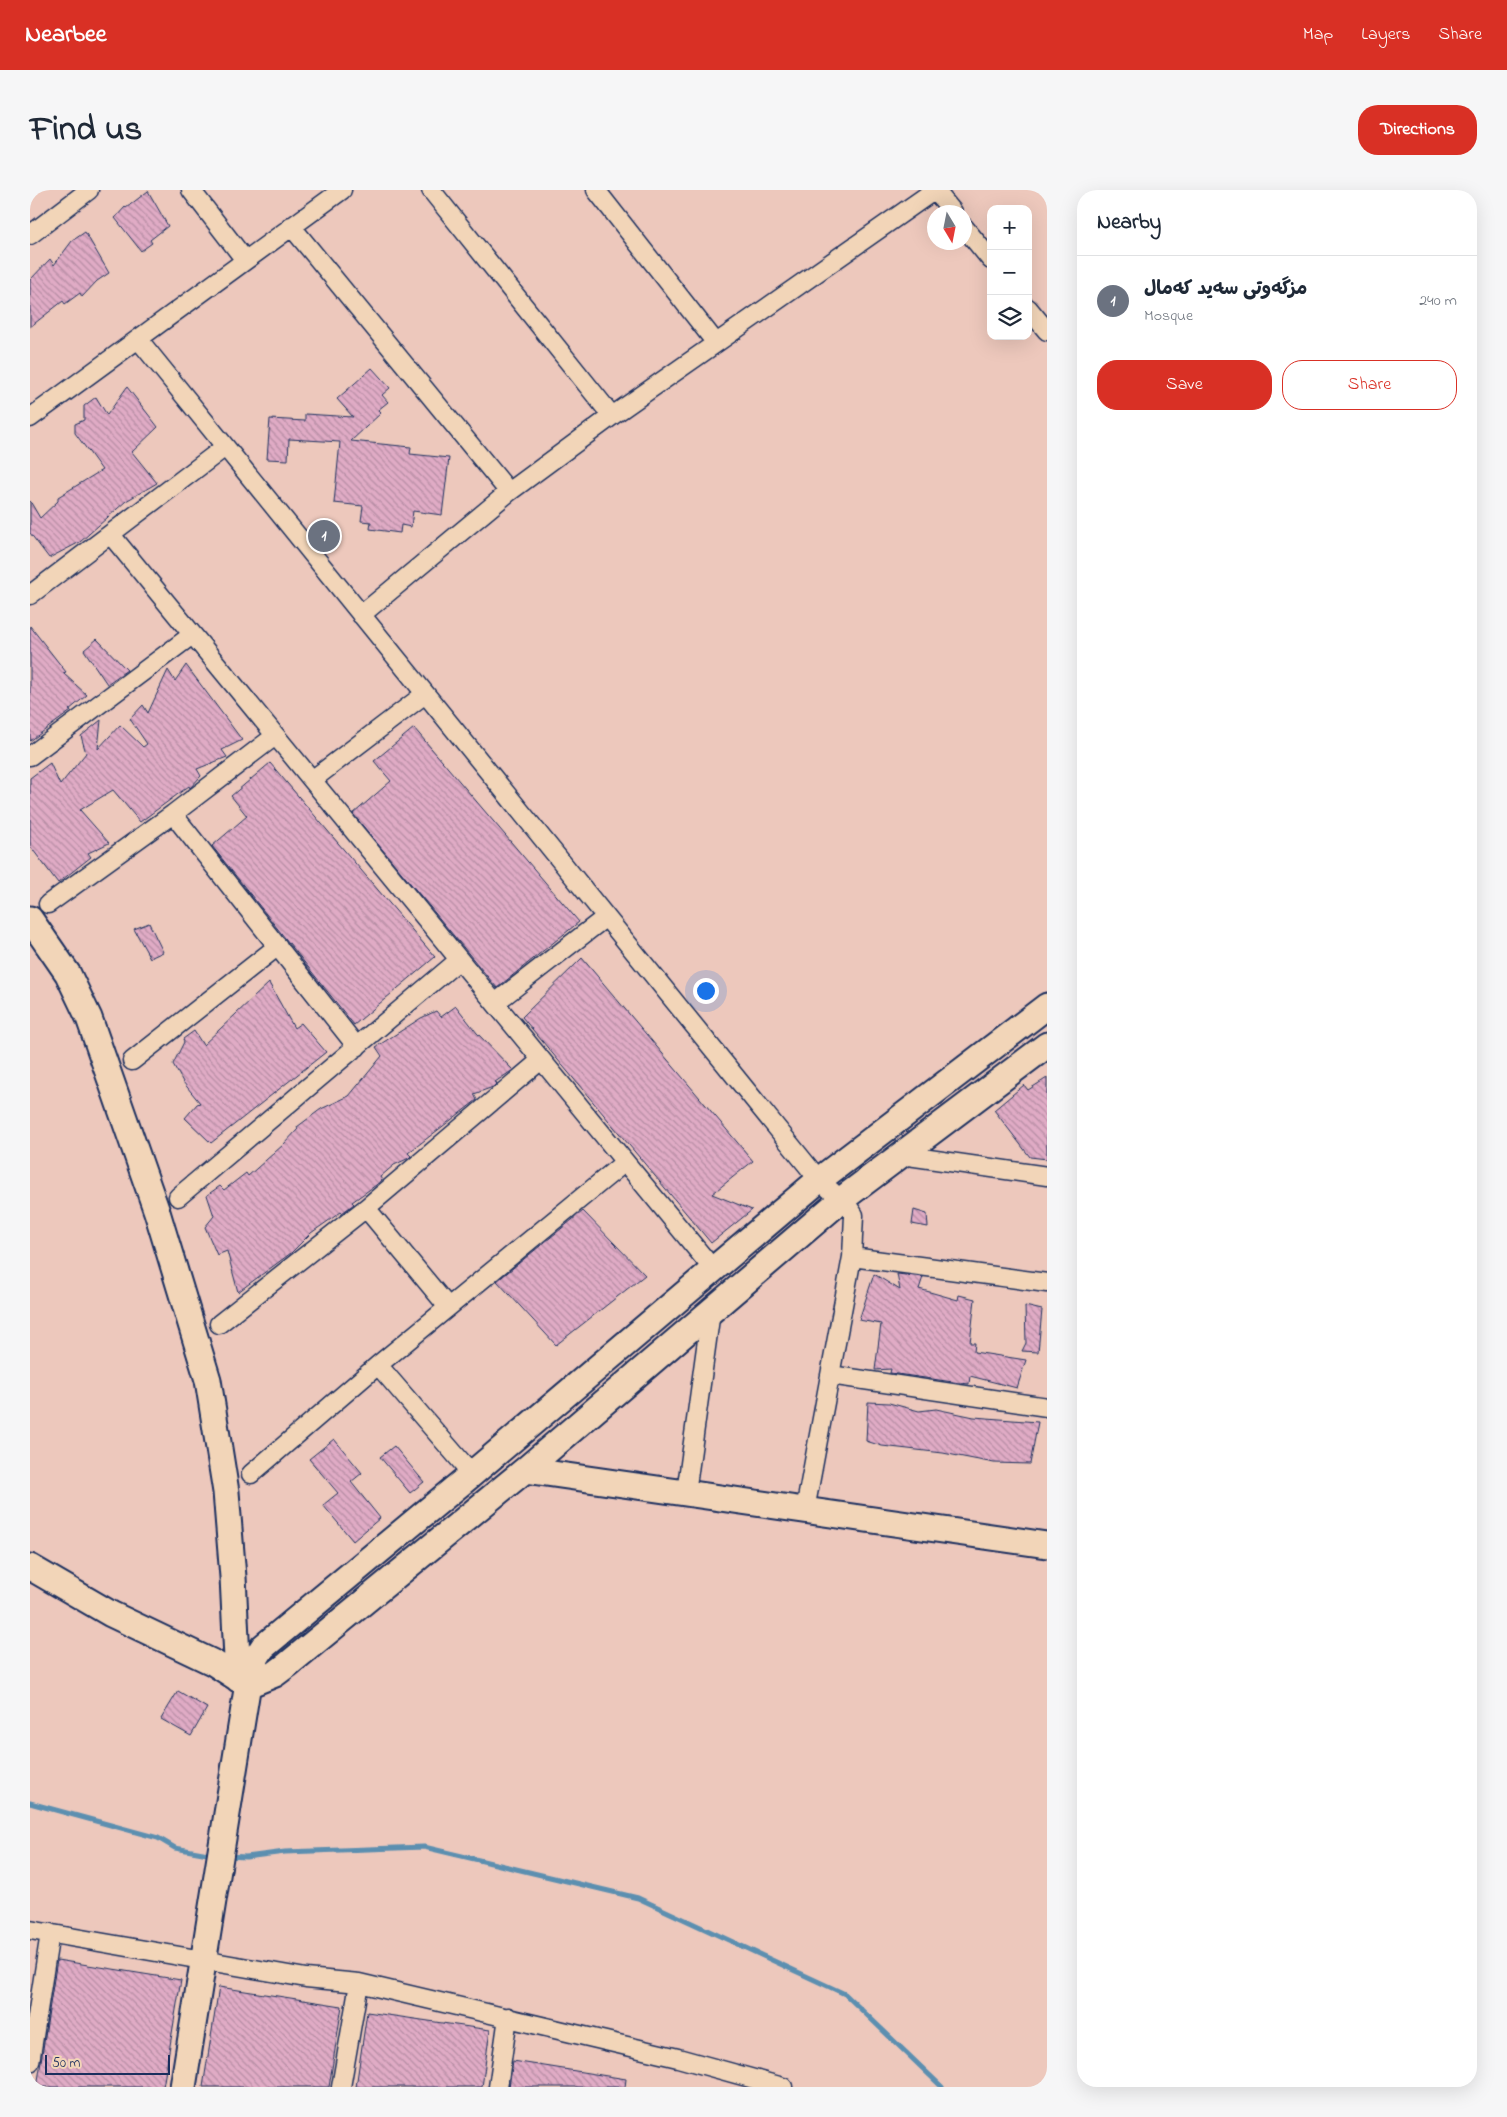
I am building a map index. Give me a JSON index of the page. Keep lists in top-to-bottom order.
{
  "scale_bar": "50 m",
  "north": "bottom",
  "page": {
    "header": "Nearbee",
    "nav": ["Map", "Layers", "Share"],
    "title": "Find us",
    "buttons": [
      "Directions",
      ["Save", "Share"]
    ],
    "heading": "Nearby",
    "map_buttons": ["+", "−"],
    "list": [
      {
        "mark": "1",
        "name": "مزگەوتی سەید کەمال",
        "note": "Mosque",
        "value": "240 m"
      }
    ],
    "pins": "1",
    "scale": "50 m"
  }
}
